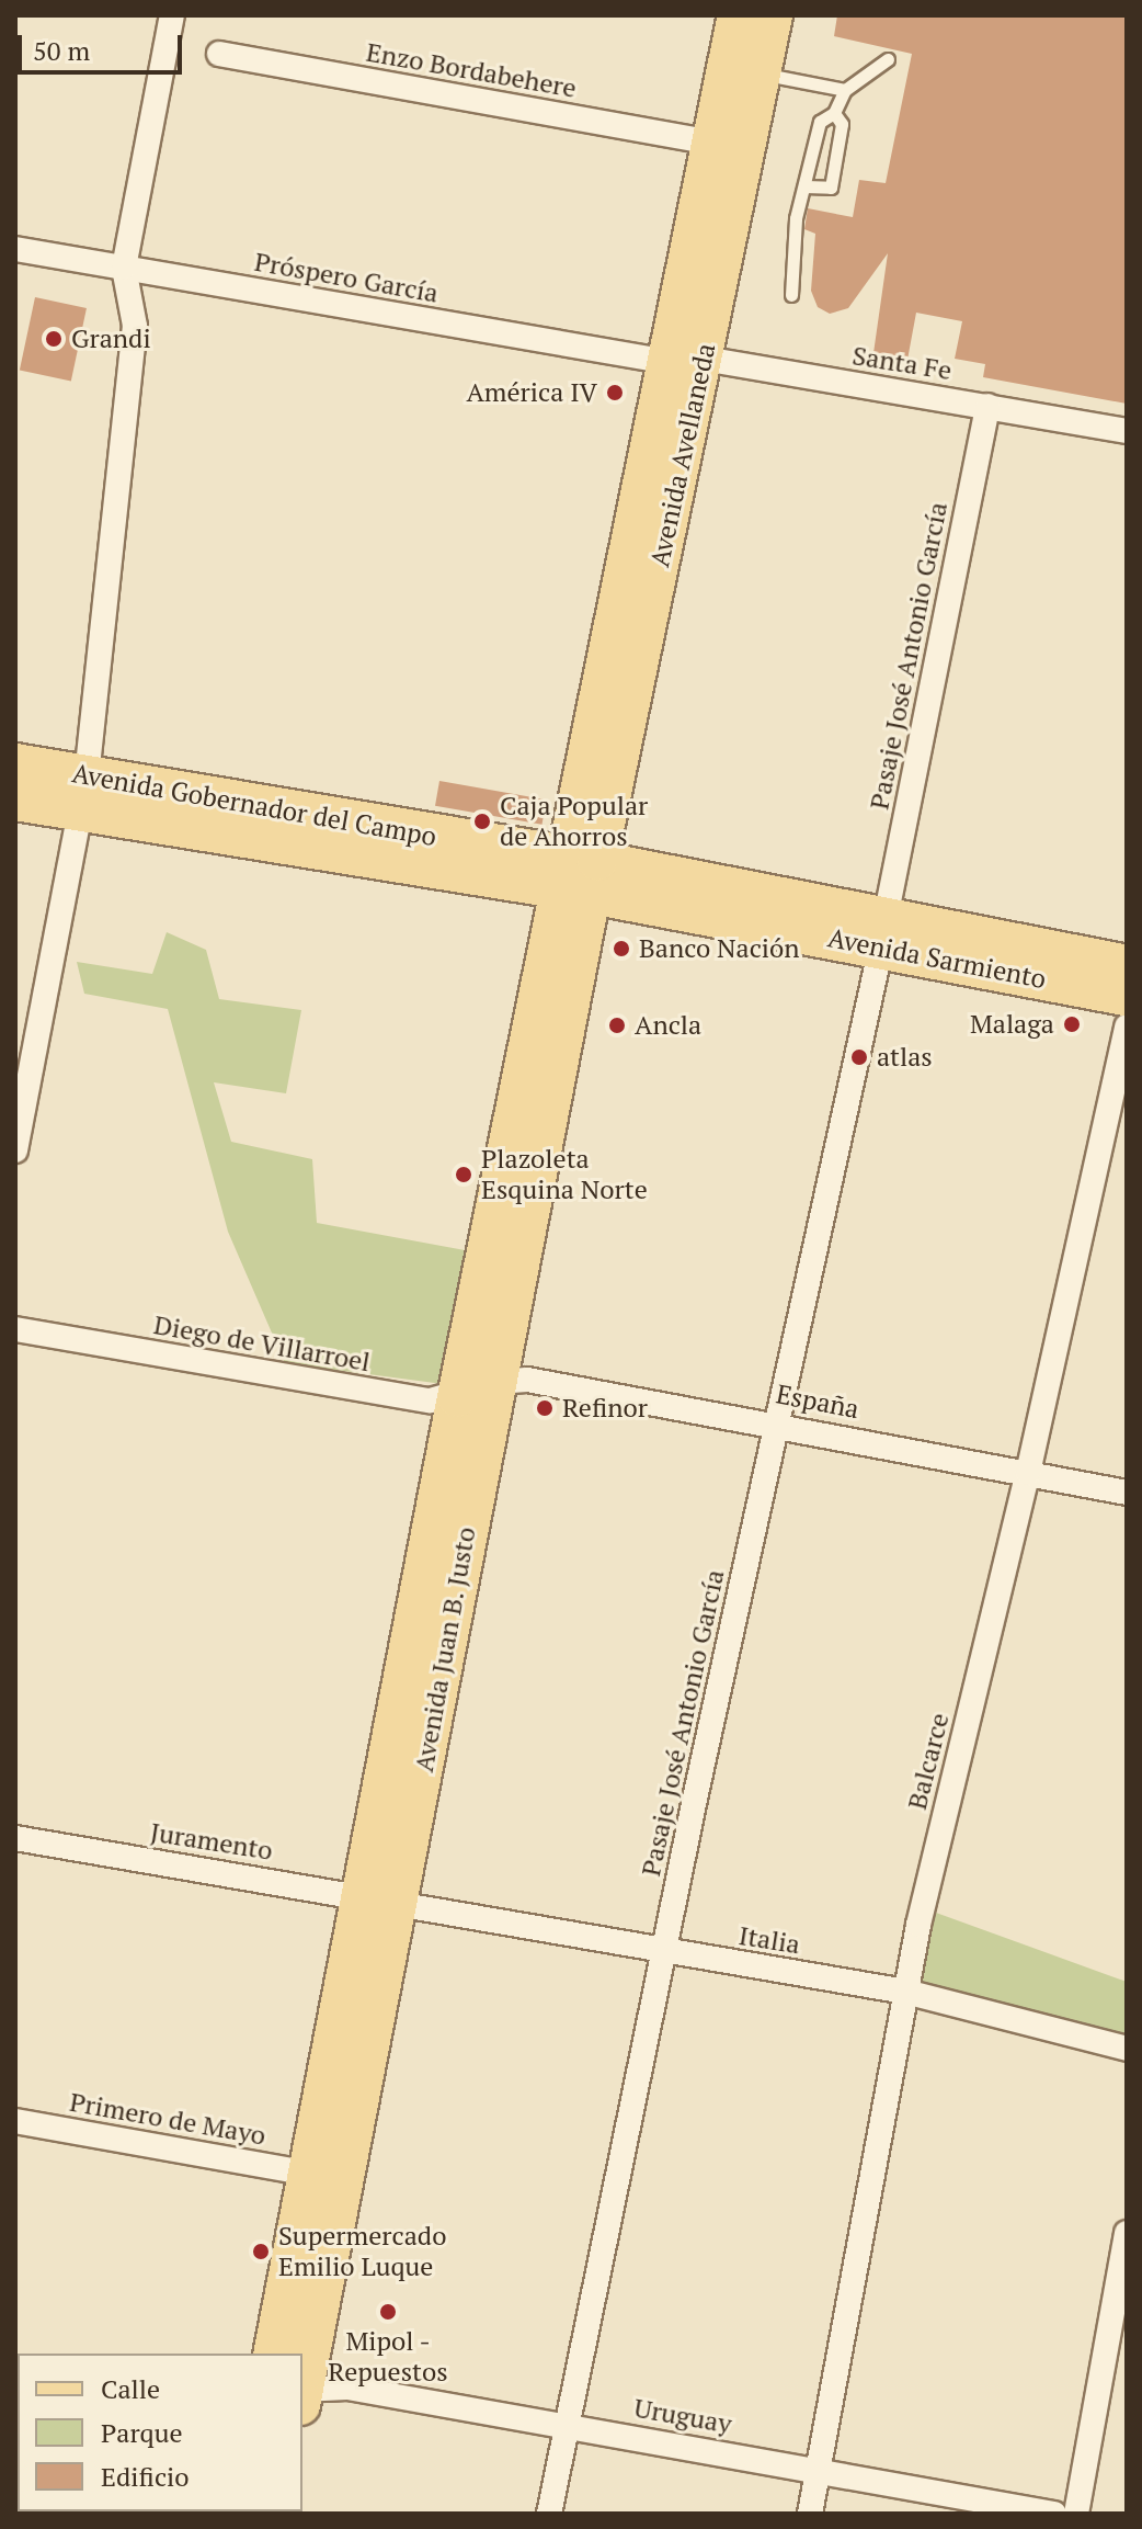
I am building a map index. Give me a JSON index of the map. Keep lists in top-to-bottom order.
{
  "streets": {
    "main road": [
      "Avenida Avellaneda",
      "Avenida Gobernador del Campo",
      "Avenida Sarmiento",
      "Avenida Juan B. Justo"
    ],
    "street": [
      "Enzo Bordabehere",
      "Próspero García",
      "Santa Fe",
      "Pasaje José Antonio García",
      "Diego de Villarroel",
      "España",
      "Balcarce",
      "Juramento",
      "Italia",
      "Primero de Mayo",
      "Uruguay"
    ]
  },
  "crossings": [
    ["Enzo Bordabehere", "Avenida Avellaneda"],
    ["Próspero García", "Santa Fe"],
    ["Próspero García", "Avenida Avellaneda"],
    ["Santa Fe", "Avenida Avellaneda"],
    ["Santa Fe", "Pasaje José Antonio García"],
    ["Avenida Avellaneda", "Avenida Gobernador del Campo"],
    ["Avenida Avellaneda", "Avenida Sarmiento"],
    ["Avenida Avellaneda", "Avenida Juan B. Justo"],
    ["Pasaje José Antonio García", "Avenida Sarmiento"],
    ["Pasaje José Antonio García", "España"],
    ["Pasaje José Antonio García", "Italia"],
    ["Pasaje José Antonio García", "Uruguay"],
    ["Avenida Gobernador del Campo", "Avenida Sarmiento"],
    ["Avenida Gobernador del Campo", "Avenida Juan B. Justo"],
    ["Avenida Sarmiento", "Avenida Juan B. Justo"],
    ["Diego de Villarroel", "España"],
    ["Diego de Villarroel", "Avenida Juan B. Justo"],
    ["España", "Avenida Juan B. Justo"],
    ["España", "Balcarce"],
    ["Avenida Juan B. Justo", "Juramento"],
    ["Avenida Juan B. Justo", "Italia"],
    ["Avenida Juan B. Justo", "Primero de Mayo"],
    ["Balcarce", "Italia"],
    ["Balcarce", "Uruguay"],
    ["Juramento", "Italia"]
  ],
  "places": [
    "Grandi",
    "América IV",
    "Caja Popular de Ahorros",
    "Banco Nación",
    "Malaga",
    "Ancla",
    "atlas",
    "Plazoleta Esquina Norte",
    "Refinor",
    "Supermercado Emilio Luque",
    "Mipol - Repuestos"
  ],
  "legend": ["Calle", "Parque", "Edificio"],
  "scale_bar": "50 m"
}
